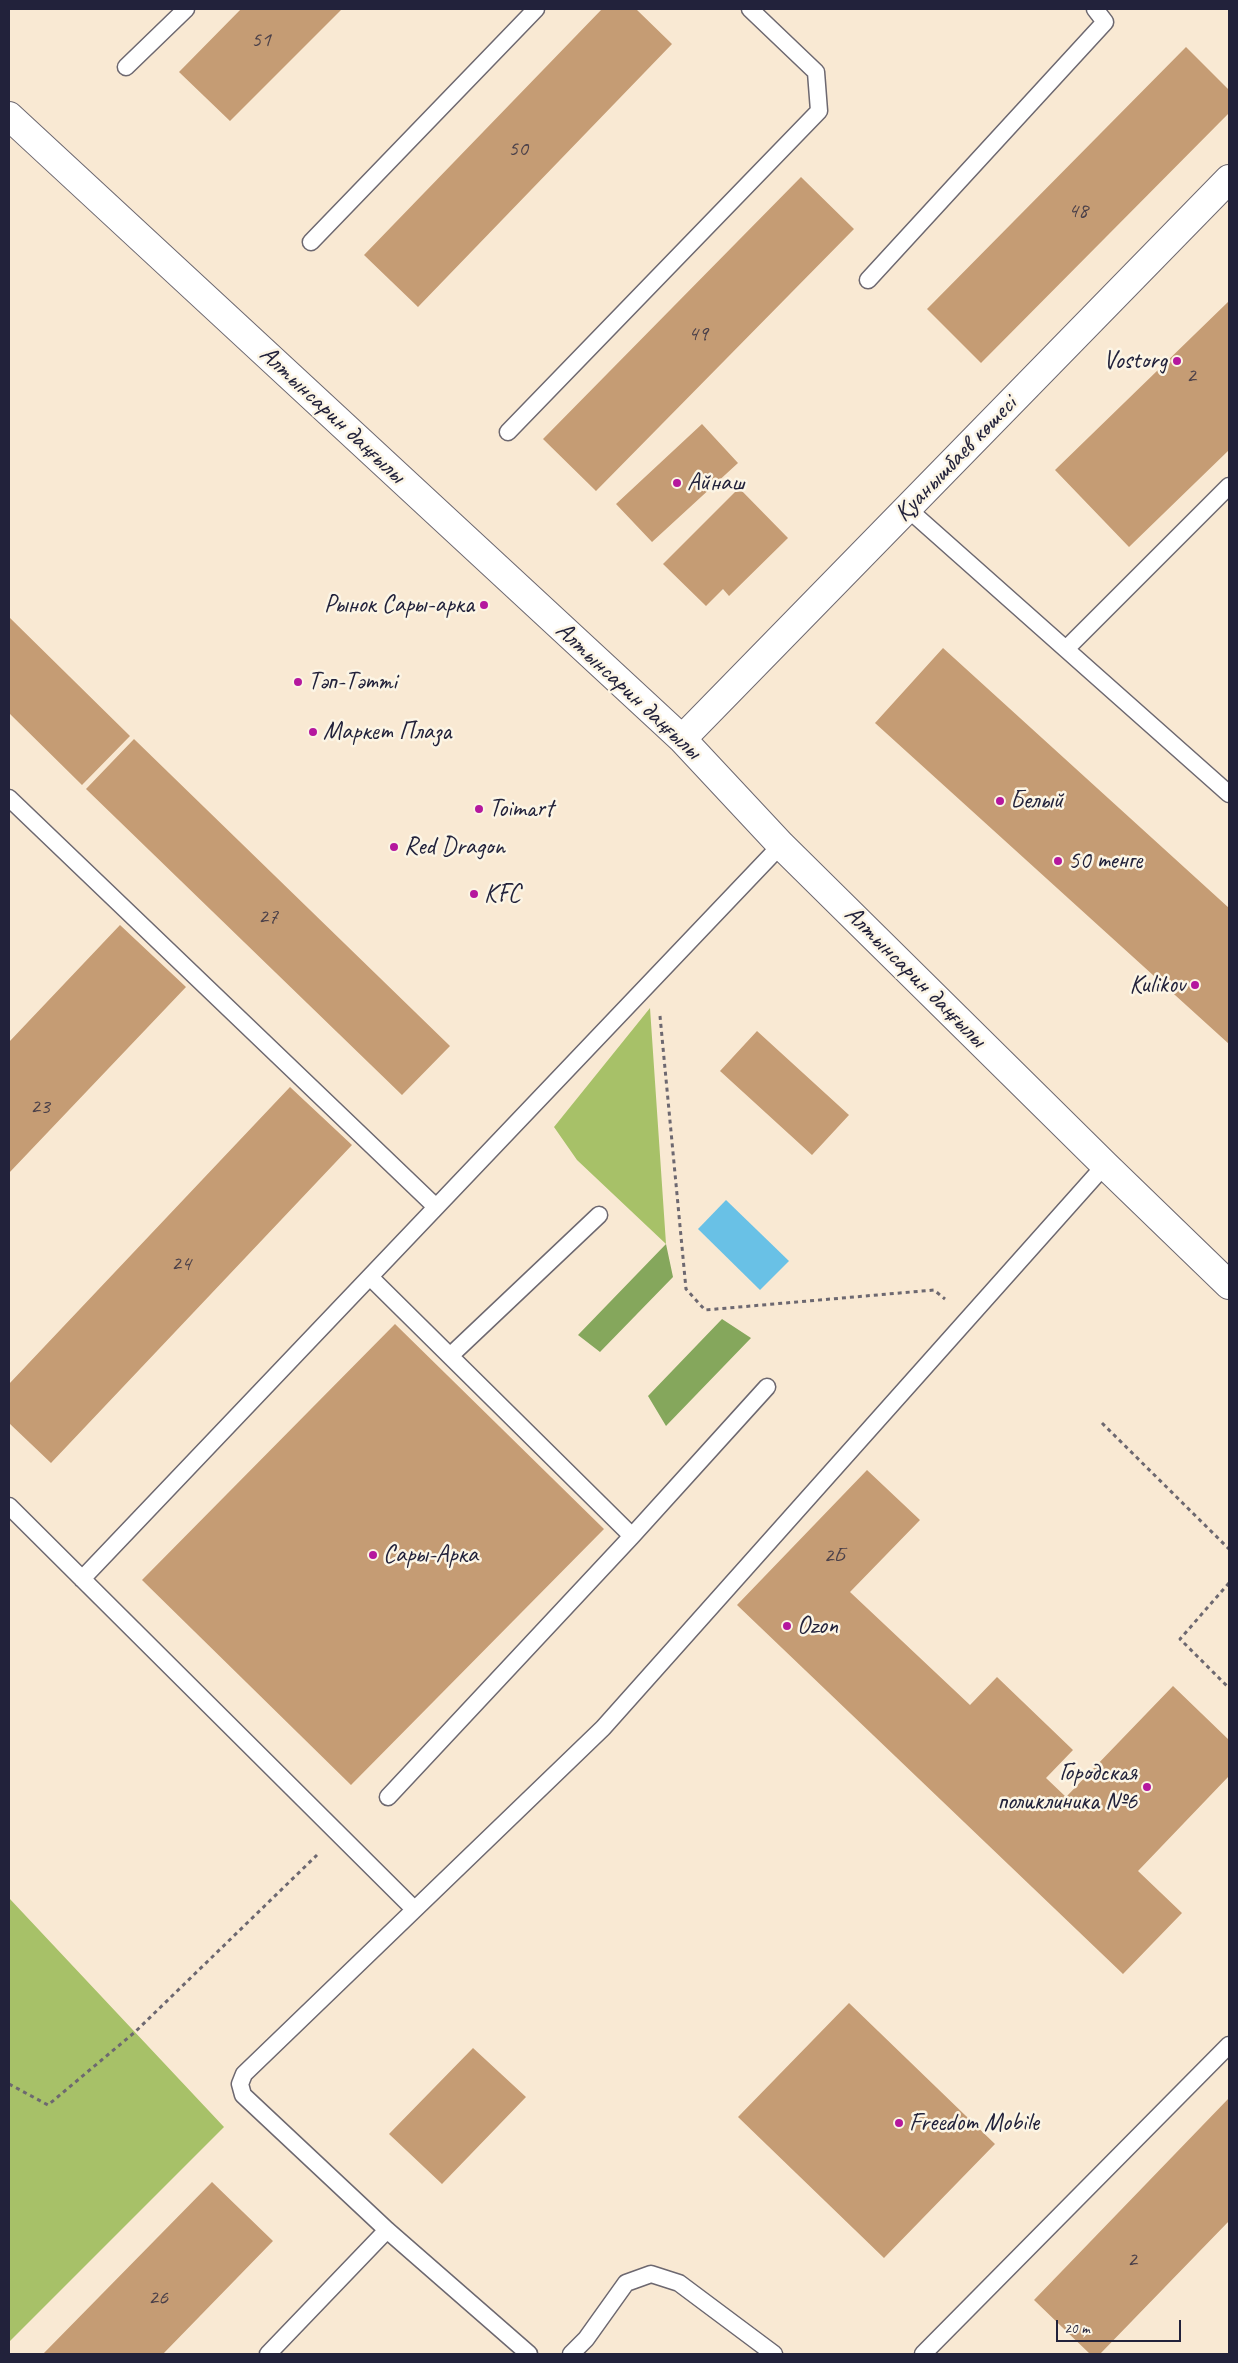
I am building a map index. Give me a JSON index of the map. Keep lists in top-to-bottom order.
{
  "streets": {
    "main road": ["Алтынсарин даңғылы", "Қуанышбаев көшесі"]
  },
  "crossings": [
    ["Алтынсарин даңғылы", "Қуанышбаев көшесі"]
  ],
  "places": [
    "Vostorg",
    "Айнаш",
    "Рынок Сары-арка",
    "Тәп-Тәтті",
    "Маркет Плаза",
    "Белый",
    "Toimart",
    "Red Dragon",
    "50 тенге",
    "KFC",
    "Kulikov",
    "Сары-Арка",
    "Ozon",
    "Городская поликлиника №6",
    "Freedom Mobile"
  ],
  "house_numbers": [
    "51",
    "50",
    "48",
    "49",
    "2",
    "27",
    "23",
    "24",
    "2Б",
    "2",
    "26"
  ],
  "scale_bar": "20 m"
}
